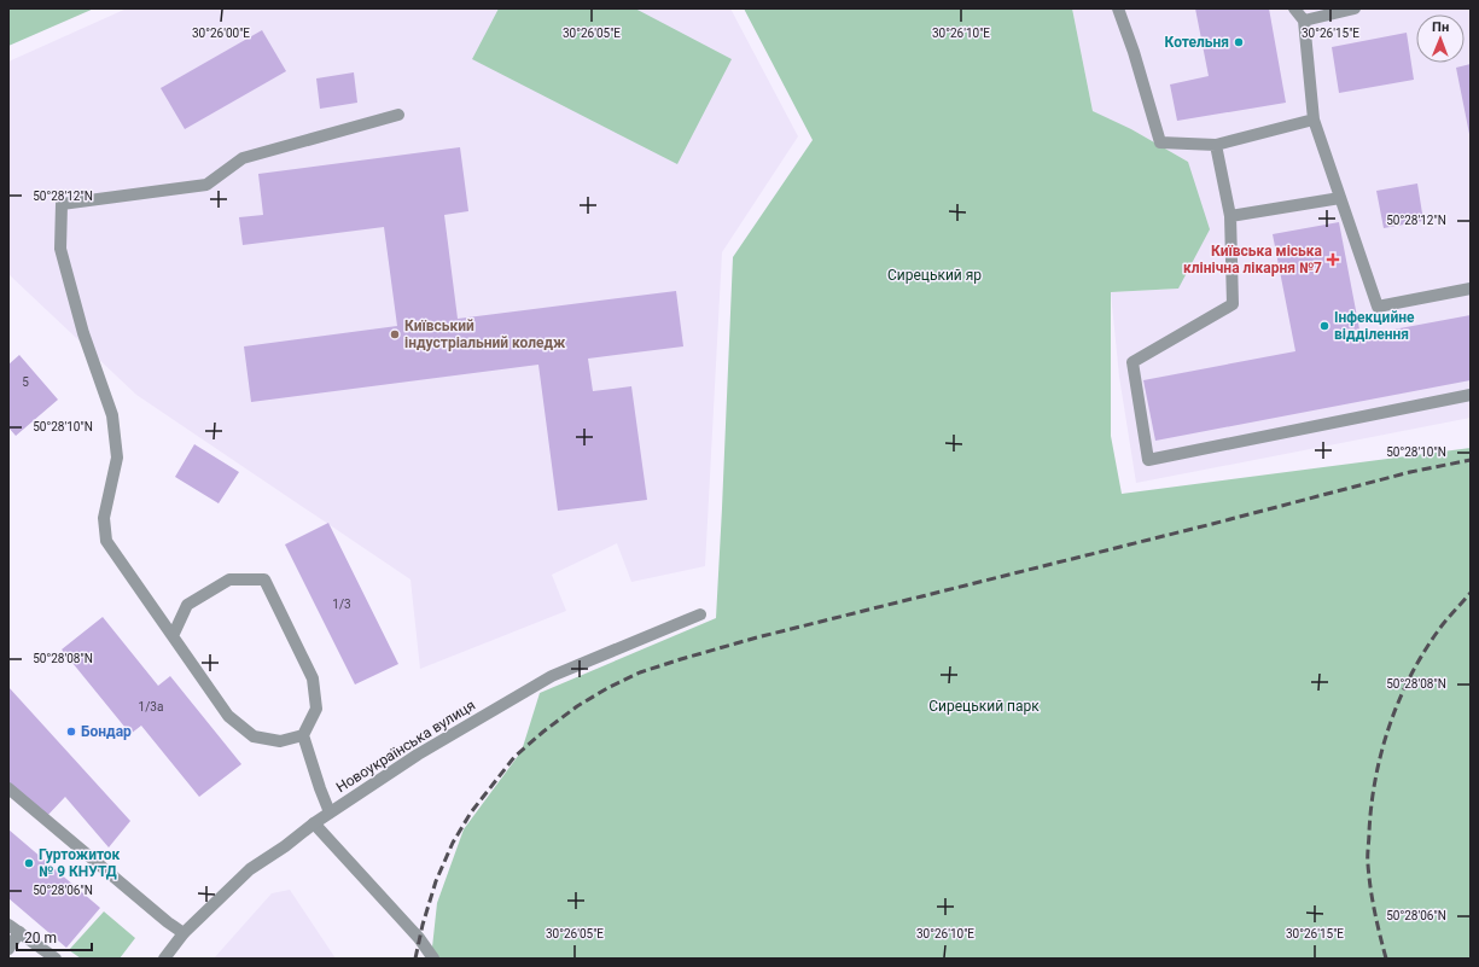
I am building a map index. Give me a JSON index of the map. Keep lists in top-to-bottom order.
{
  "streets": {
    "street": ["Новоукраїнська вулиця"]
  },
  "parks": ["Сирецький яр", "Сирецький парк"],
  "places": {
    "other": [
      "Котельня",
      "Інфекцийне відділення",
      "Київський індустріальний коледж",
      "Бондар",
      "Гуртожиток № 9 КНУТД"
    ],
    "health": ["Київська міська клінічна лікарня №7"]
  },
  "house_numbers": ["5", "1/3", "1/3а"],
  "scale_bar": "20 m",
  "north": "top",
  "coordinates": [
    "30°26'00\"E",
    "30°26'05\"E",
    "30°26'10\"E",
    "30°26'15\"E",
    "50°28'12\"N",
    "50°28'10\"N",
    "50°28'08\"N",
    "50°28'06\"N"
  ]
}
